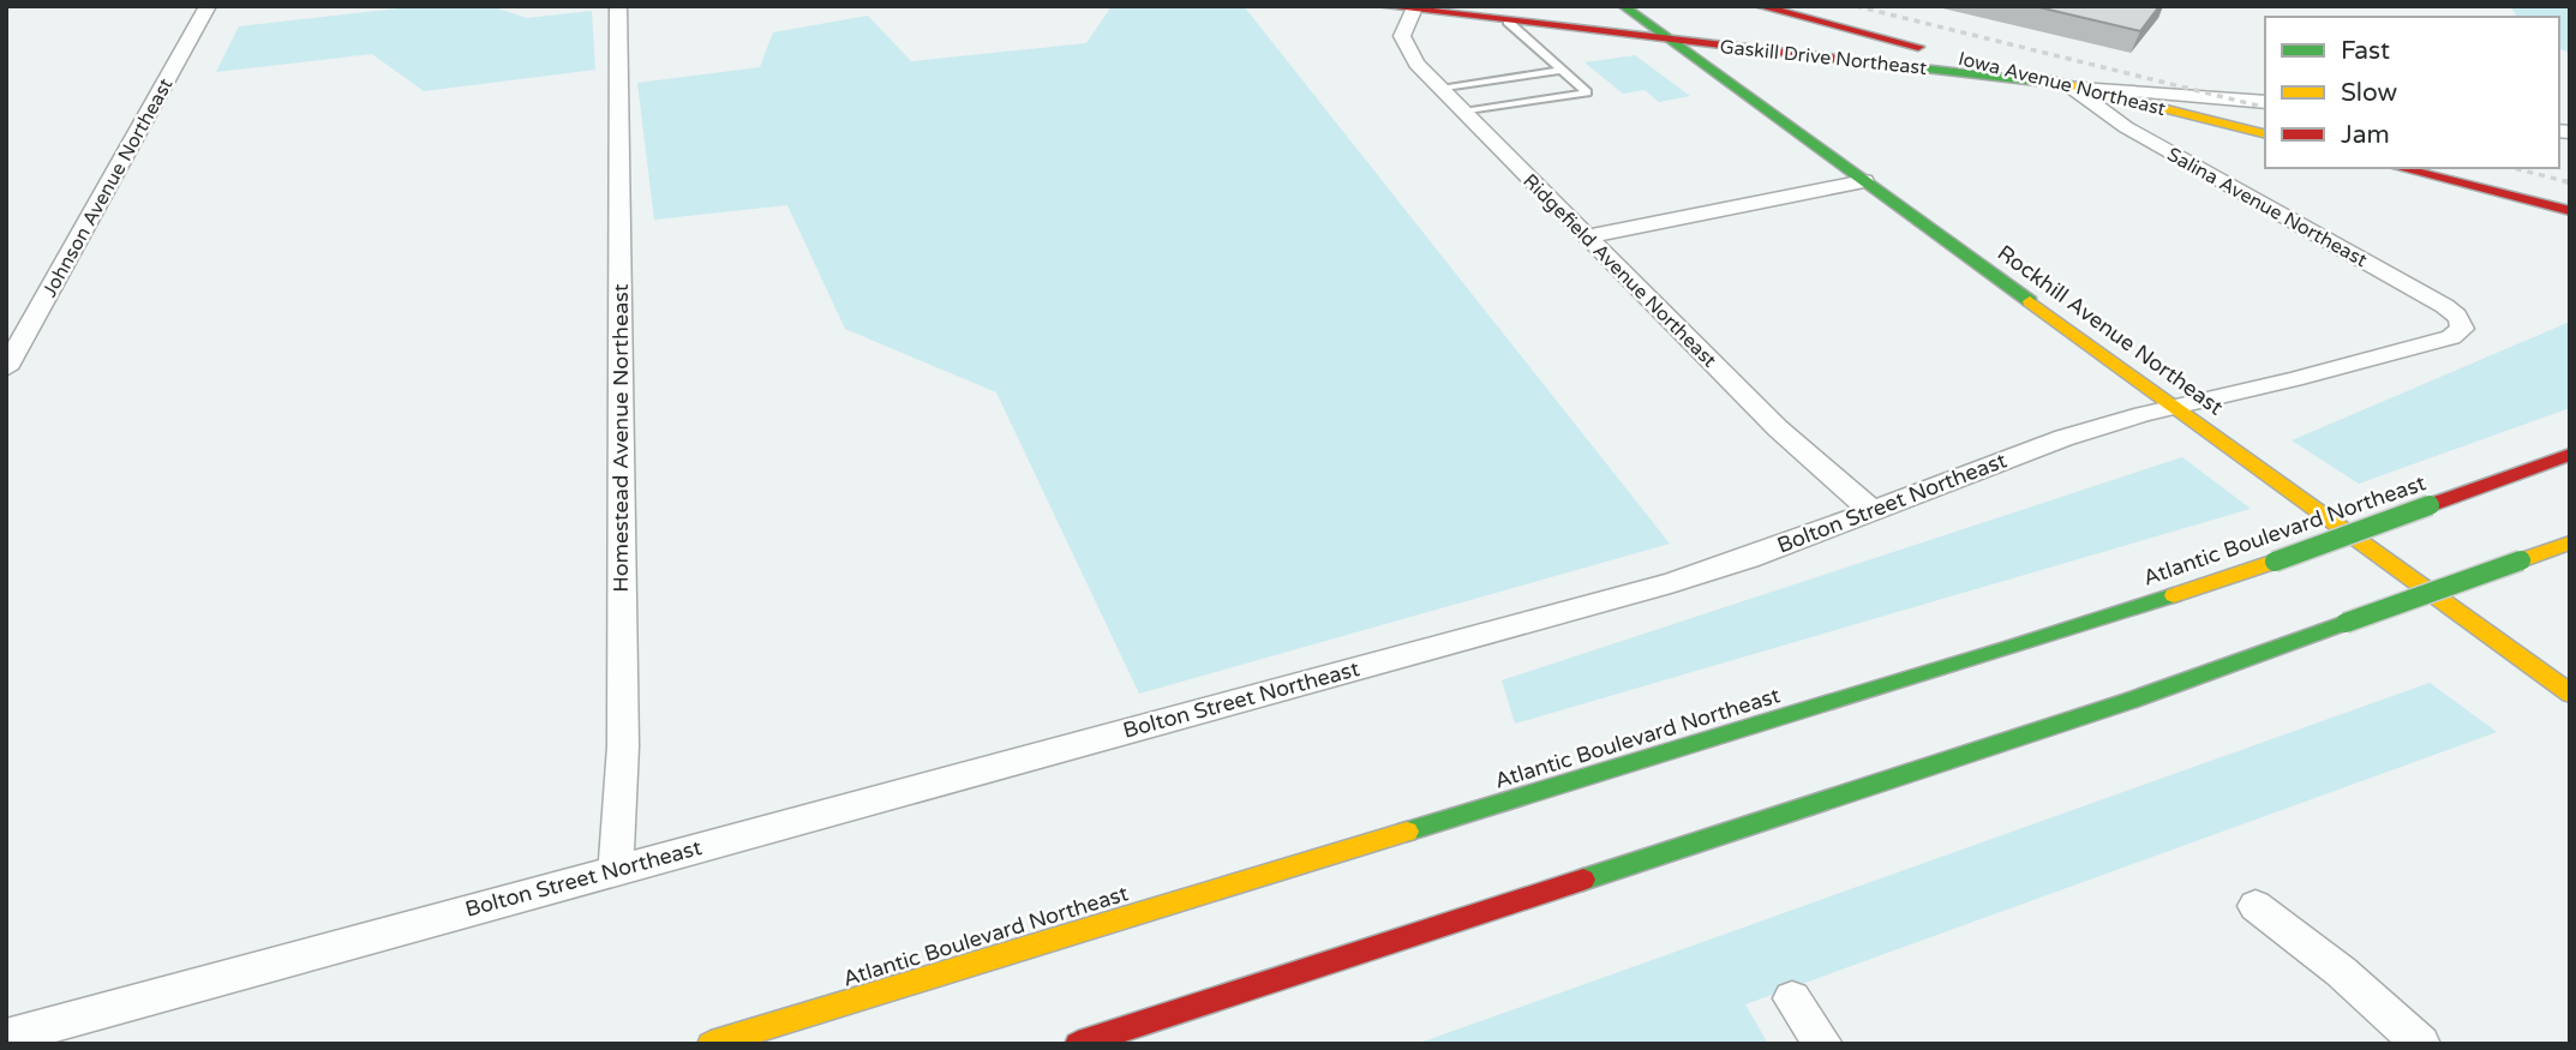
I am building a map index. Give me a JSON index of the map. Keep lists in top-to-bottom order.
{
  "streets": {
    "main road": [
      "Gaskill Drive Northeast",
      "Iowa Avenue Northeast",
      "Rockhill Avenue Northeast",
      "Atlantic Boulevard Northeast"
    ],
    "street": [
      "Johnson Avenue Northeast",
      "Salina Avenue Northeast",
      "Ridgefield Avenue Northeast",
      "Homestead Avenue Northeast",
      "Bolton Street Northeast"
    ]
  },
  "crossings": [
    ["Gaskill Drive Northeast", "Iowa Avenue Northeast"],
    ["Gaskill Drive Northeast", "Salina Avenue Northeast"],
    ["Gaskill Drive Northeast", "Ridgefield Avenue Northeast"],
    ["Gaskill Drive Northeast", "Rockhill Avenue Northeast"],
    ["Iowa Avenue Northeast", "Salina Avenue Northeast"],
    ["Salina Avenue Northeast", "Bolton Street Northeast"],
    ["Ridgefield Avenue Northeast", "Bolton Street Northeast"],
    ["Rockhill Avenue Northeast", "Bolton Street Northeast"],
    ["Homestead Avenue Northeast", "Bolton Street Northeast"]
  ],
  "legend": ["Fast", "Slow", "Jam"]
}
